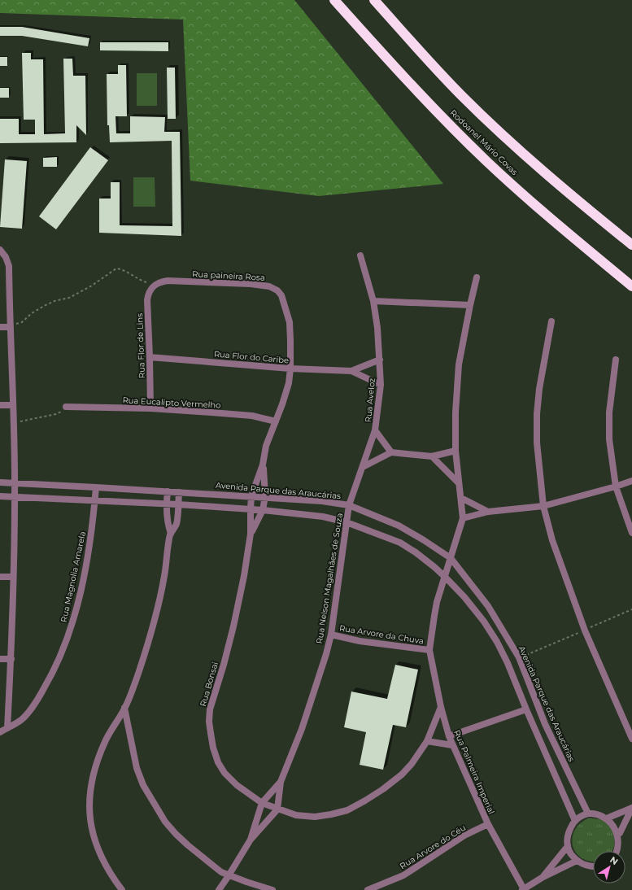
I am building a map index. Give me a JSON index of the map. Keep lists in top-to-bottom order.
{
  "streets": {
    "highway": ["Rodoanel Mário Covas"],
    "street": [
      "Rua paineira Rosa",
      "Rua Flor de Lins",
      "Rua Flor do Caribe",
      "Rua Aveloz",
      "Rua Eucalipto Vermelho",
      "Avenida Parque das Araucárias",
      "Rua Magnolia Amarela",
      "Rua Nelson Magalhães de Souza",
      "Rua Arvore da Chuva",
      "Rua Bonsai",
      "Rua Palmeira Imperial",
      "Rua Arvore do Céu"
    ]
  },
  "crossings": [
    ["Rua paineira Rosa", "Rua Flor de Lins"],
    ["Rua paineira Rosa", "Rua Flor do Caribe"],
    ["Rua paineira Rosa", "Rua Eucalipto Vermelho"],
    ["Rua Flor de Lins", "Rua Flor do Caribe"],
    ["Rua Flor de Lins", "Rua Eucalipto Vermelho"],
    ["Rua Aveloz", "Avenida Parque das Araucárias"],
    ["Rua Aveloz", "Rua Nelson Magalhães de Souza"],
    ["Avenida Parque das Araucárias", "Rua Magnolia Amarela"],
    ["Avenida Parque das Araucárias", "Rua Nelson Magalhães de Souza"],
    ["Avenida Parque das Araucárias", "Rua Palmeira Imperial"],
    ["Rua Nelson Magalhães de Souza", "Rua Arvore da Chuva"],
    ["Rua Nelson Magalhães de Souza", "Rua Bonsai"],
    ["Rua Arvore da Chuva", "Rua Palmeira Imperial"],
    ["Rua Bonsai", "Rua Palmeira Imperial"],
    ["Rua Palmeira Imperial", "Rua Arvore do Céu"]
  ],
  "north": "top right"
}
